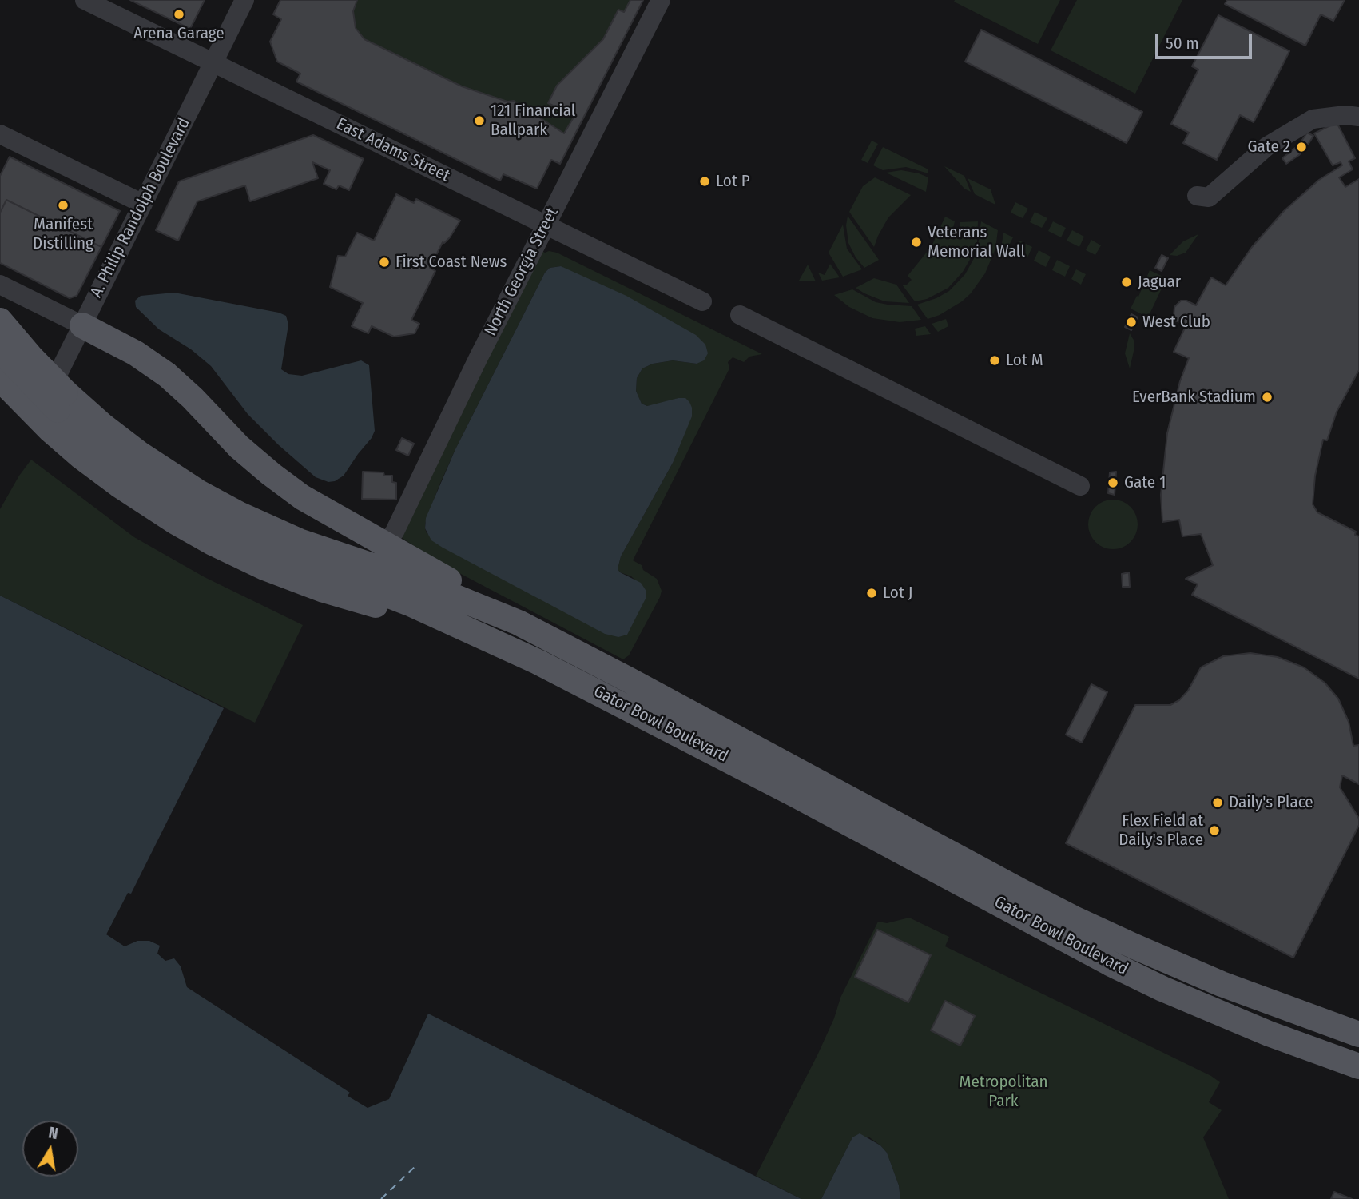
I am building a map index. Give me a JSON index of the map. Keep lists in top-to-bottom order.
{
  "streets": {
    "main road": ["Gator Bowl Boulevard"],
    "street": ["East Adams Street", "A. Philip Randolph Boulevard", "North Georgia Street"]
  },
  "crossings": [
    ["East Adams Street", "A. Philip Randolph Boulevard"],
    ["East Adams Street", "North Georgia Street"],
    ["A. Philip Randolph Boulevard", "Gator Bowl Boulevard"]
  ],
  "parks": ["Metropolitan Park"],
  "places": [
    "Arena Garage",
    "121 Financial Ballpark",
    "Gate 2",
    "Lot P",
    "Manifest Distilling",
    "Veterans Memorial Wall",
    "First Coast News",
    "Jaguar",
    "West Club",
    "Lot M",
    "EverBank Stadium",
    "Gate 1",
    "Lot J",
    "Daily's Place",
    "Flex Field at Daily's Place"
  ],
  "scale_bar": "50 m",
  "north": "top"
}
